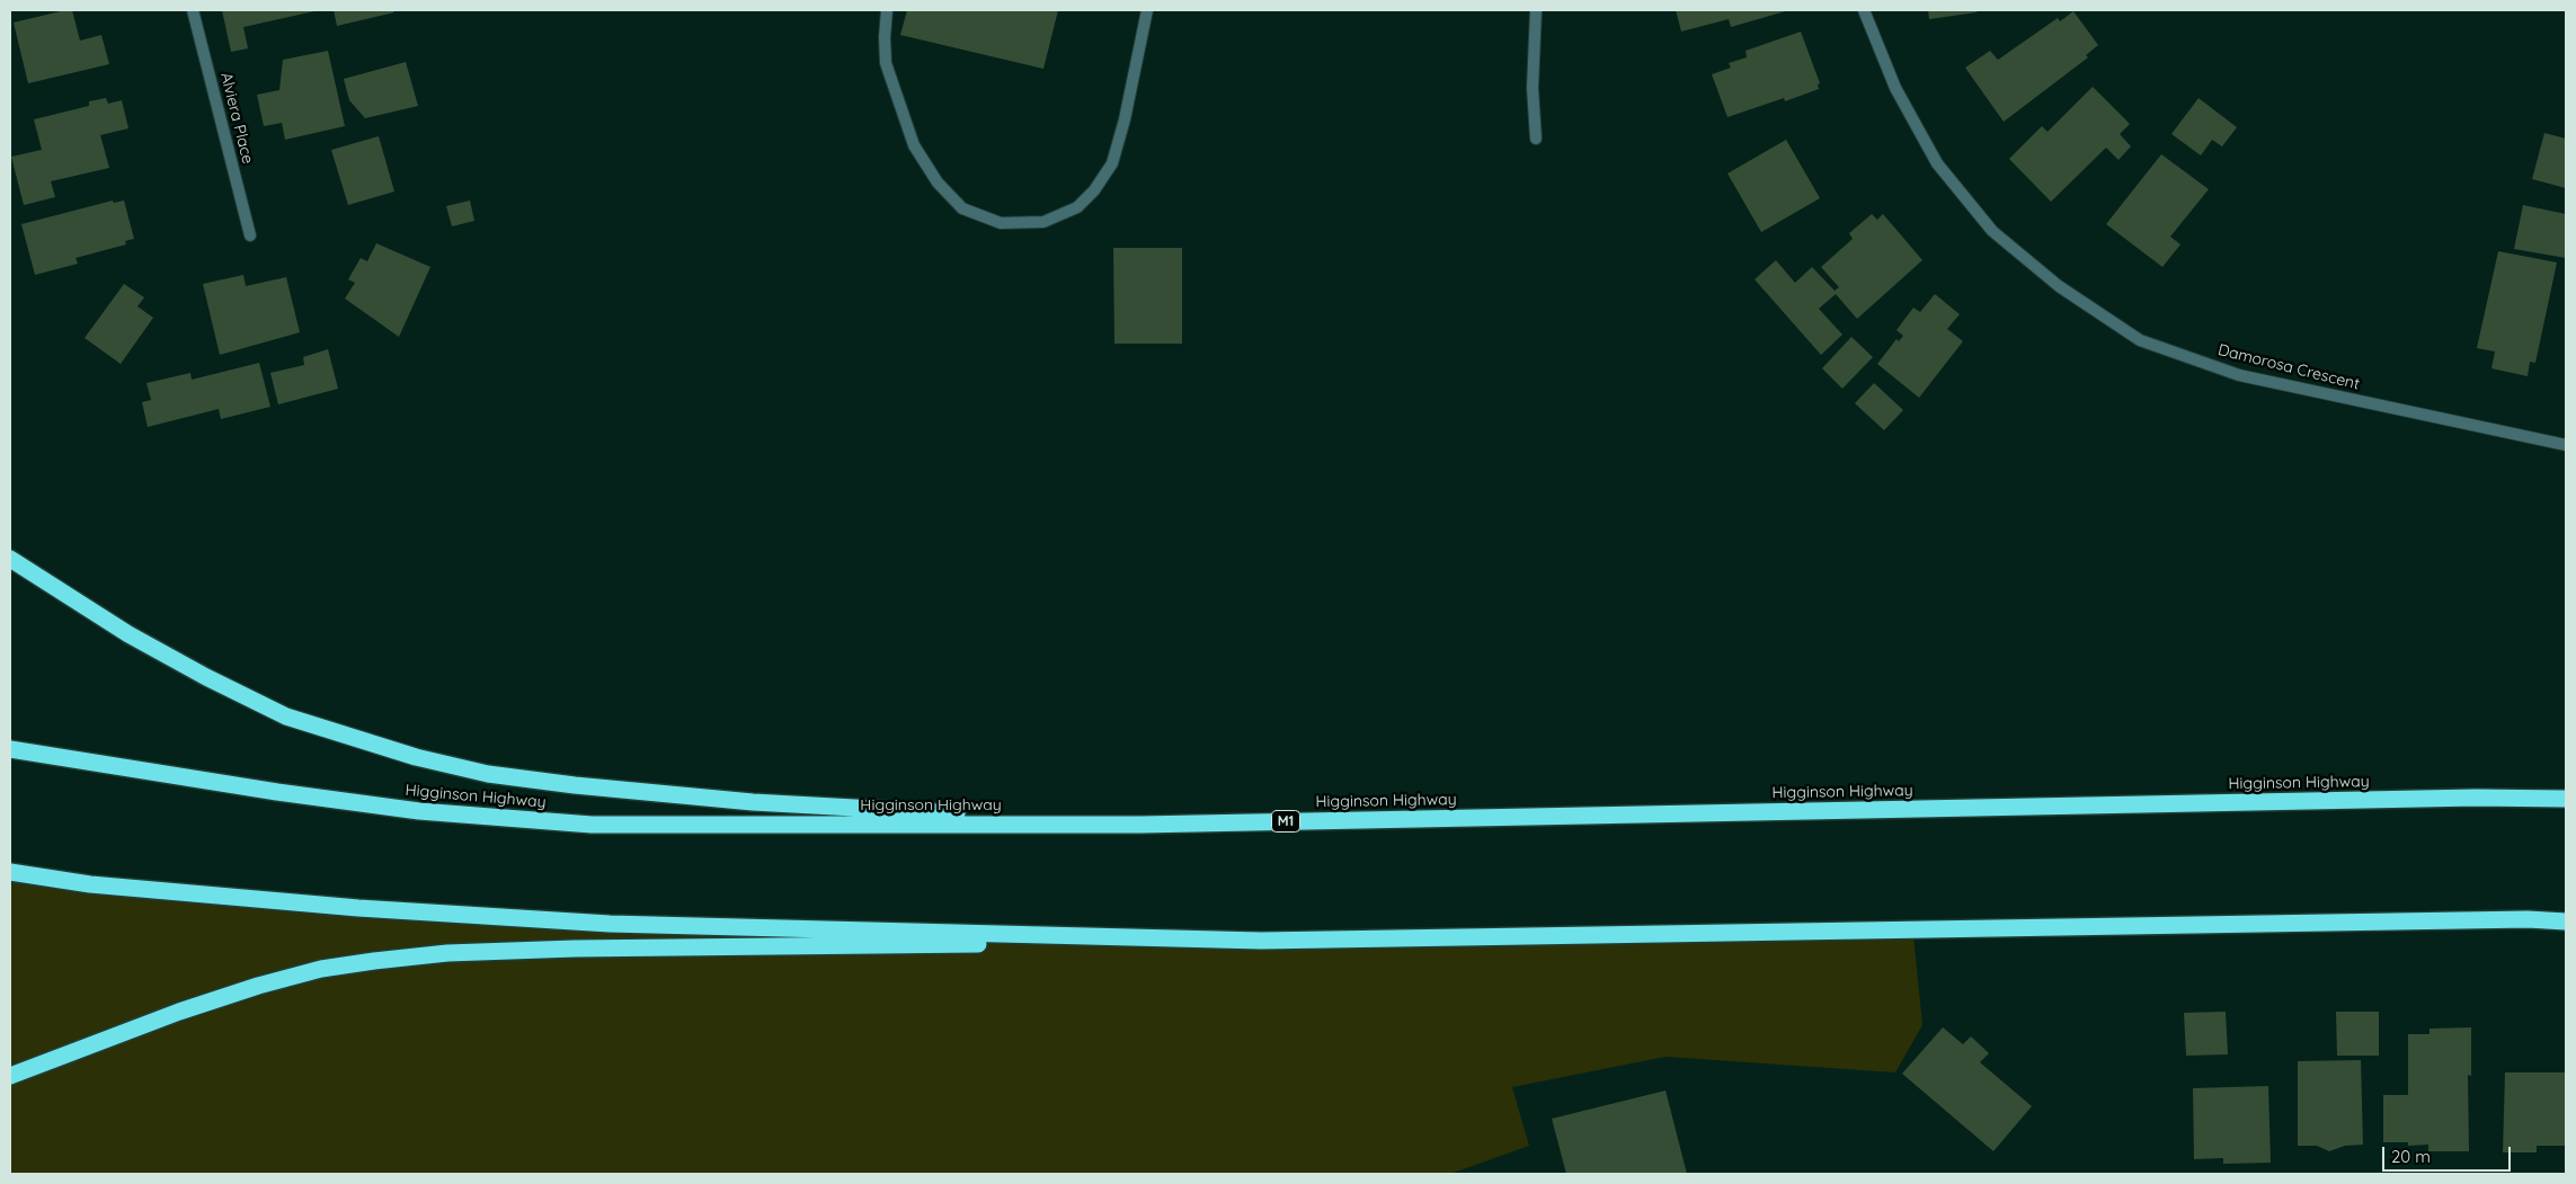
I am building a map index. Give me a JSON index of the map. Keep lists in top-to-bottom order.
{
  "streets": {
    "highway": ["Higginson Highway", "M1"],
    "street": ["Alviera Place", "Damorosa Crescent"]
  },
  "scale_bar": "20 m"
}
